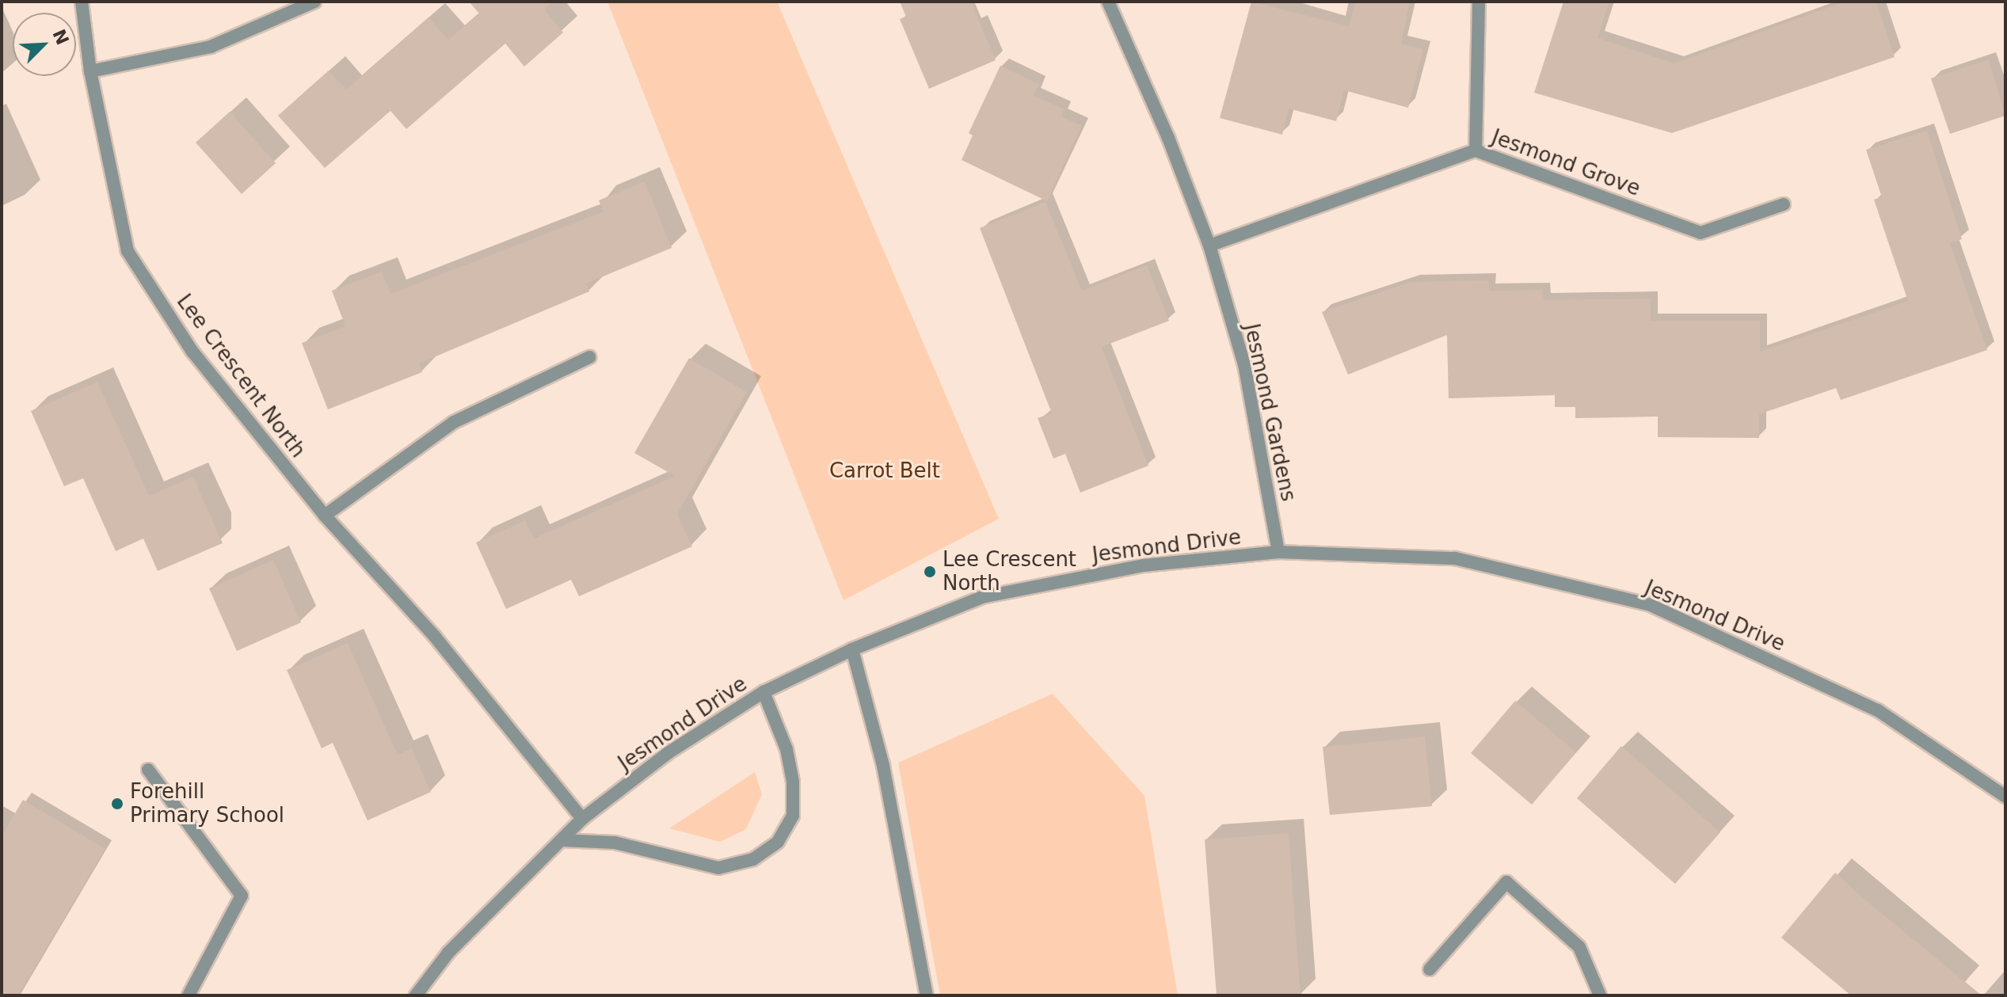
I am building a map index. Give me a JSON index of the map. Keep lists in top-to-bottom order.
{
  "streets": {
    "street": [
      "Jesmond Grove",
      "Lee Crescent North",
      "Jesmond Gardens",
      "Jesmond Drive"
    ]
  },
  "crossings": [
    ["Lee Crescent North", "Jesmond Drive"],
    ["Jesmond Gardens", "Jesmond Drive"]
  ],
  "parks": ["Carrot Belt"],
  "places": ["Lee Crescent North", "Forehill Primary School"],
  "north": "top right"
}
